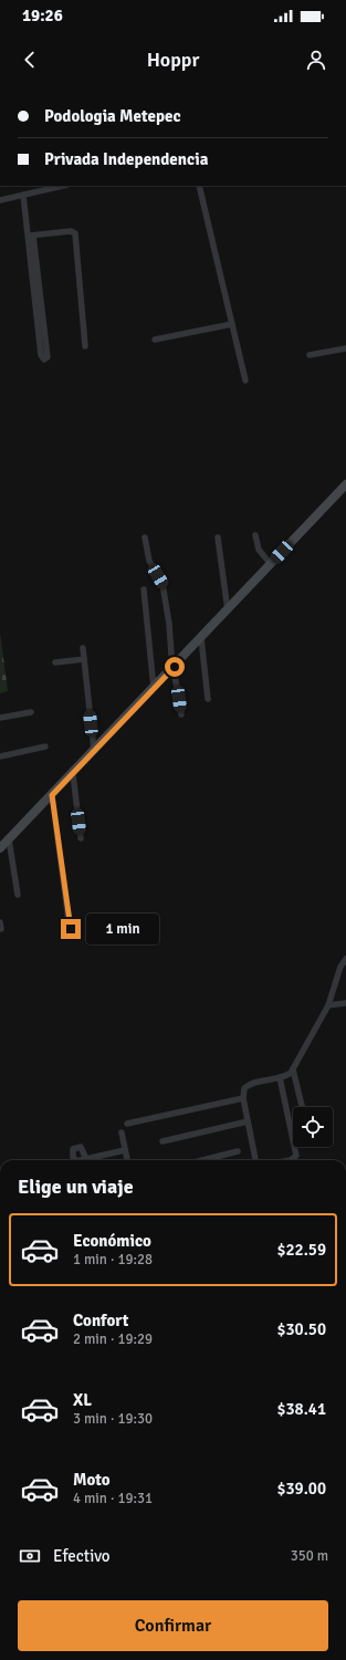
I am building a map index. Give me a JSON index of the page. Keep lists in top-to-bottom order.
{
  "page": {
    "status": "19:26",
    "header": "Hoppr",
    "banner": ["Podologia Metepec", "Privada Independencia"],
    "bubble": "1 min",
    "heading": "Elige un viaje",
    "list": [
      {
        "name": "Económico",
        "note": "1 min · 19:28",
        "value": "$22.59"
      },
      {
        "name": "Confort",
        "note": "2 min · 19:29",
        "value": "$30.50"
      },
      {
        "name": "XL",
        "note": "3 min · 19:30",
        "value": "$38.41"
      },
      {
        "name": "Moto",
        "note": "4 min · 19:31",
        "value": "$39.00"
      }
    ],
    "pay": ["Efectivo", "350 m"],
    "buttons": "Confirmar"
  }
}
